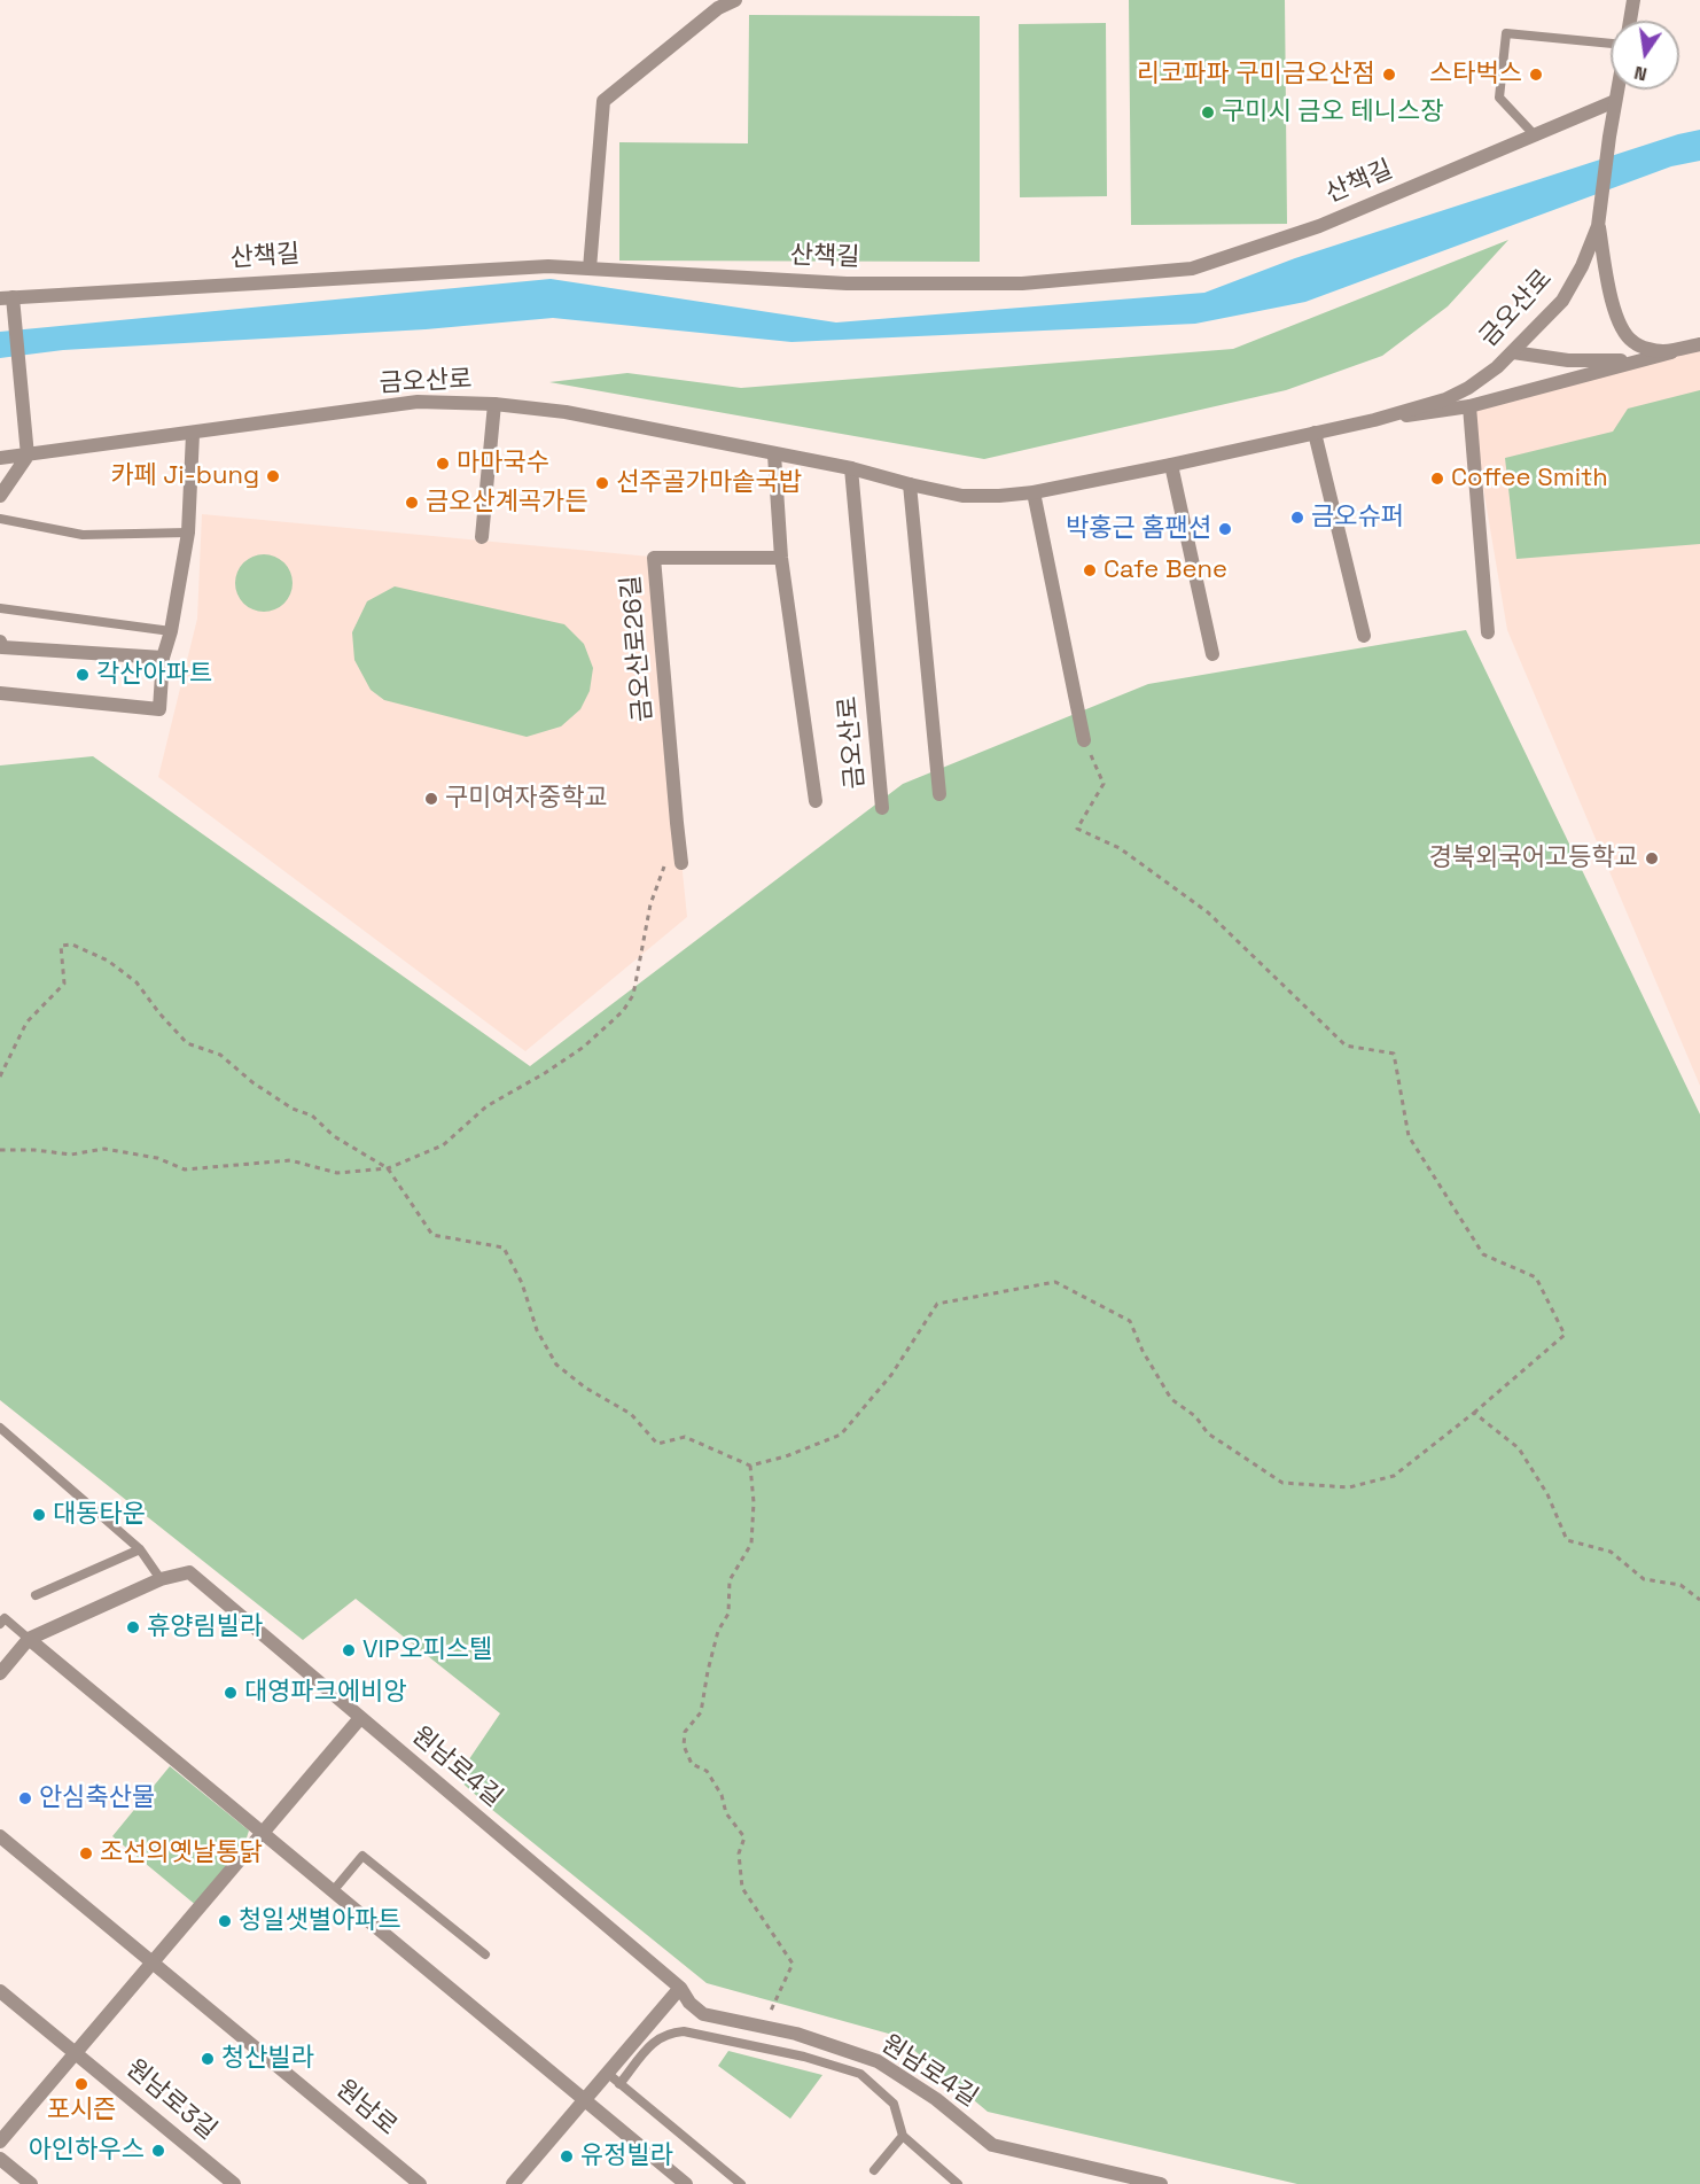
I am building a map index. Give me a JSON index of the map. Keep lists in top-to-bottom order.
{
  "streets": {
    "street": [
      "산책길",
      "금오산로",
      "금오산로26길",
      "원남로4길",
      "원남로3길",
      "원남로"
    ]
  },
  "crossings": [
    ["산책길", "금오산로"]
  ],
  "places": [
    "리코파파 구미금오산점",
    "스타벅스",
    "구미시 금오 테니스장",
    "마마국수",
    "카페 Ji-bung",
    "Coffee Smith",
    "선주골가마솥국밥",
    "금오산계곡가든",
    "금오슈퍼",
    "박홍근 홈팬션",
    "Cafe Bene",
    "각산아파트",
    "구미여자중학교",
    "경북외국어고등학교",
    "대동타운",
    "휴양림빌라",
    "VIP오피스텔",
    "대영파크에비앙",
    "안심축산물",
    "조선의옛날통닭",
    "청일샛별아파트",
    "청산빌라",
    "포시즌",
    "아인하우스",
    "유정빌라"
  ],
  "north": "bottom"
}
